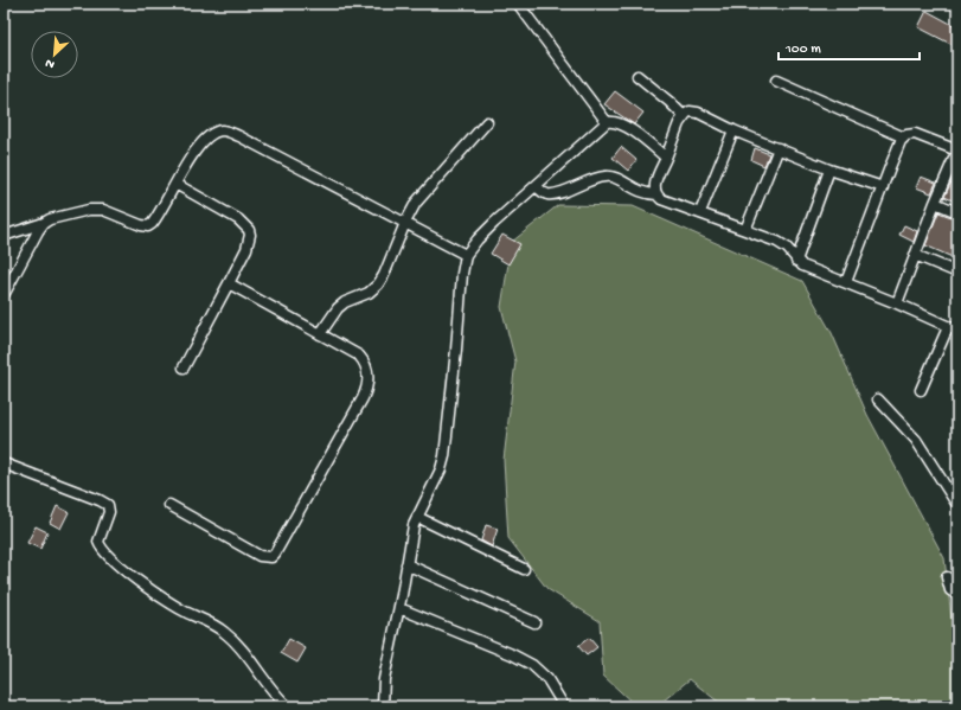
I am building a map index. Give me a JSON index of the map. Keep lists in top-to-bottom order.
{
  "scale_bar": "100 m",
  "north": "bottom left"
}
